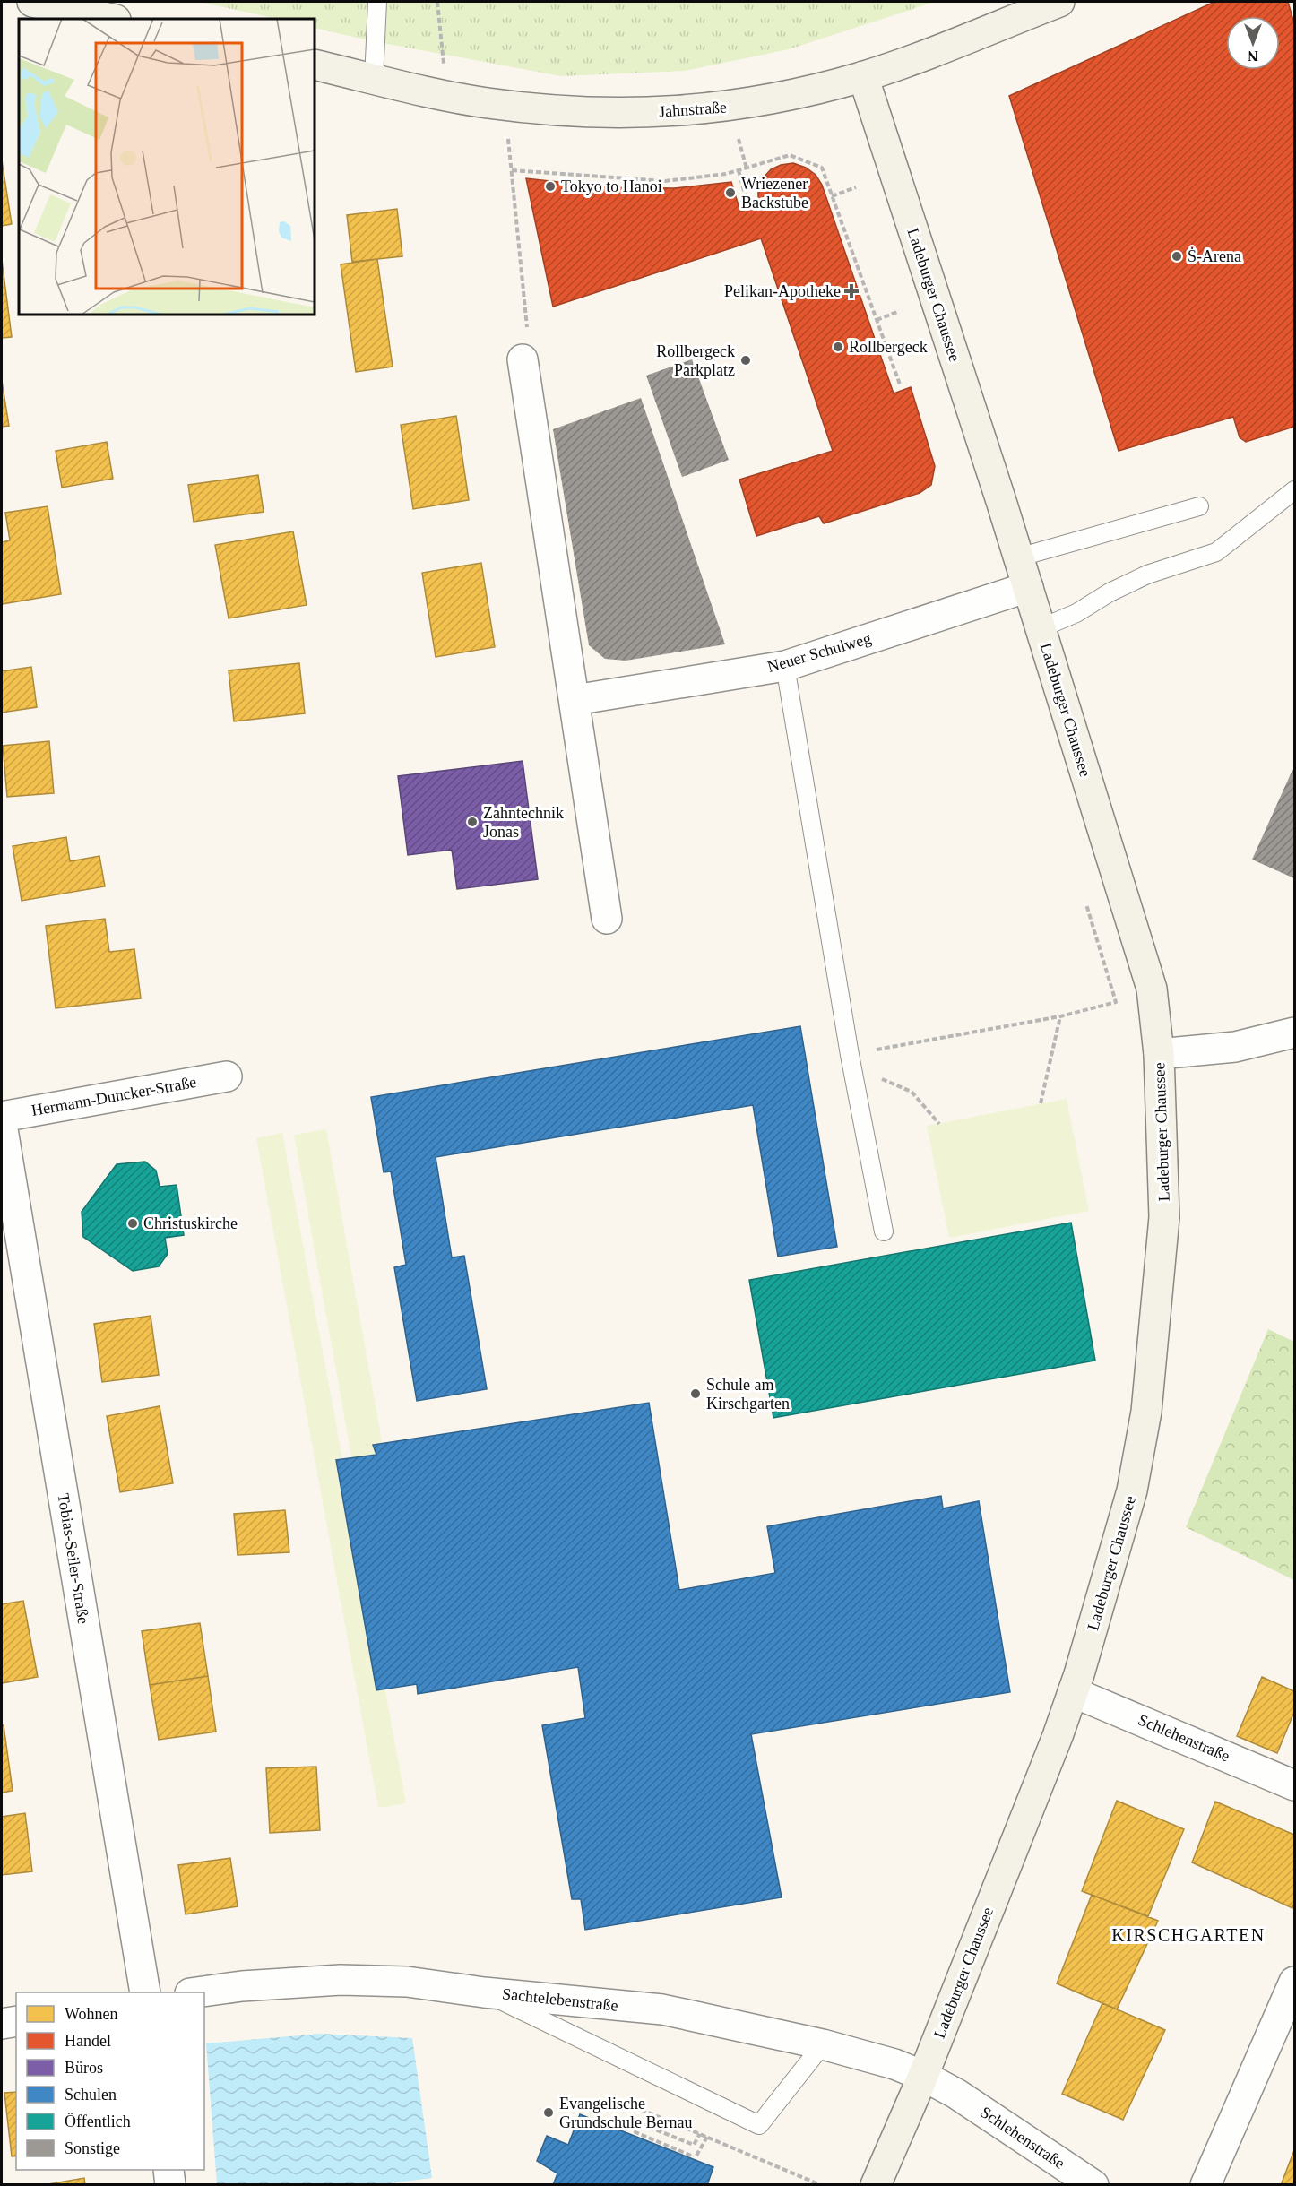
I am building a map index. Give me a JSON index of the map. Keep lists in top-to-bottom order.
{
  "streets": {
    "main road": ["Jahnstraße", "Ladeburger Chaussee"],
    "street": [
      "Neuer Schulweg",
      "Hermann-Duncker-Straße",
      "Tobias-Seiler-Straße",
      "Schlehenstraße",
      "Sachtelebenstraße"
    ]
  },
  "crossings": [
    ["Jahnstraße", "Ladeburger Chaussee"],
    ["Ladeburger Chaussee", "Neuer Schulweg"],
    ["Ladeburger Chaussee", "Schlehenstraße"],
    ["Ladeburger Chaussee", "Sachtelebenstraße"],
    ["Schlehenstraße", "Sachtelebenstraße"]
  ],
  "districts": ["KIRSCHGARTEN"],
  "places": {
    "other": [
      "Tokyo to Hanoi",
      "Wriezener Backstube",
      "Ṡ-Arena",
      "Rollbergeck",
      "Rollbergeck Parkplatz",
      "Zahntechnik Jonas",
      "Christuskirche",
      "Schule am Kirschgarten",
      "Evangelische Grundschule Bernau"
    ],
    "health": ["Pelikan-Apotheke"]
  },
  "legend": [
    "Wohnen",
    "Handel",
    "Büros",
    "Schulen",
    "Öffentlich",
    "Sonstige"
  ],
  "north": "bottom"
}
